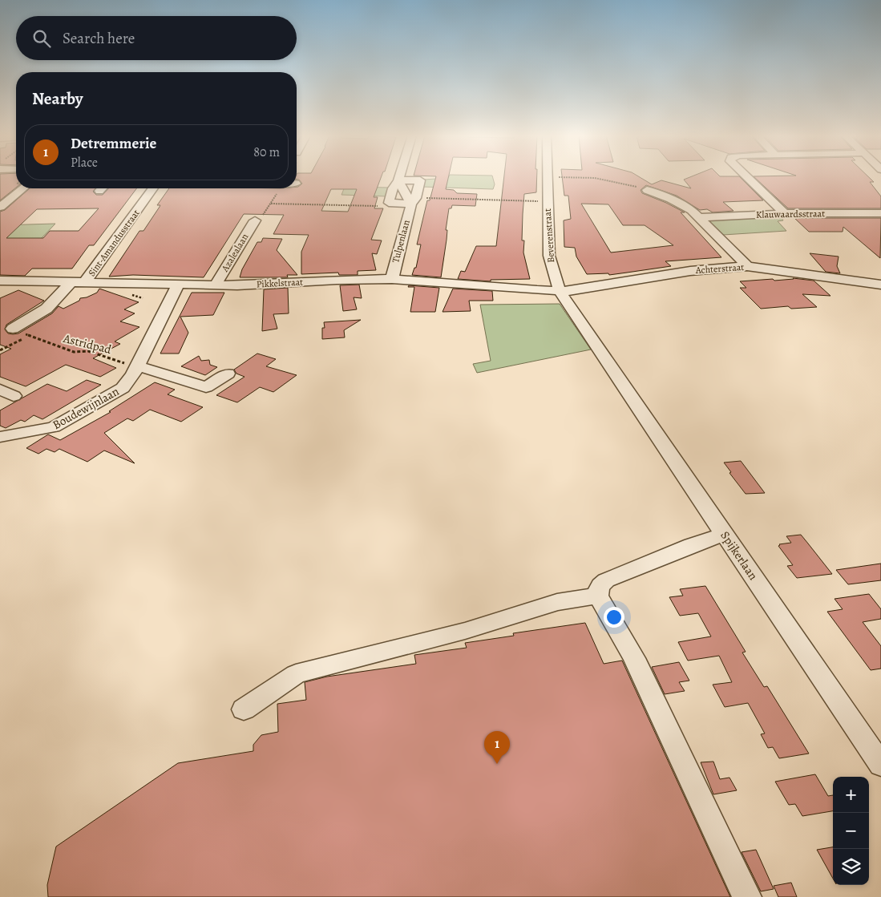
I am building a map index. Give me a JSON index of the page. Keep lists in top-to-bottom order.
{
  "streets": {
    "street": [
      "Klauwaardsstraat",
      "Beverenstraat",
      "Tulpenlaan",
      "Sint-Amandusstraat",
      "Azalealaan",
      "Achterstraat",
      "Pikkelstraat",
      "Boudewijnlaan",
      "Spijkerlaan"
    ],
    "path": ["Astridpad"]
  },
  "crossings": [
    ["Beverenstraat", "Achterstraat"],
    ["Beverenstraat", "Pikkelstraat"],
    ["Beverenstraat", "Spijkerlaan"],
    ["Tulpenlaan", "Pikkelstraat"],
    ["Sint-Amandusstraat", "Pikkelstraat"],
    ["Azalealaan", "Pikkelstraat"],
    ["Achterstraat", "Pikkelstraat"],
    ["Pikkelstraat", "Boudewijnlaan"],
    ["Astridpad", "Boudewijnlaan"]
  ],
  "page": {
    "search": "Search here",
    "heading": "Nearby",
    "list": [
      {
        "mark": "1",
        "name": "Detremmerie",
        "note": "Place",
        "value": "80 m"
      }
    ],
    "pins": "1",
    "map_buttons": ["+", "−"]
  }
}
